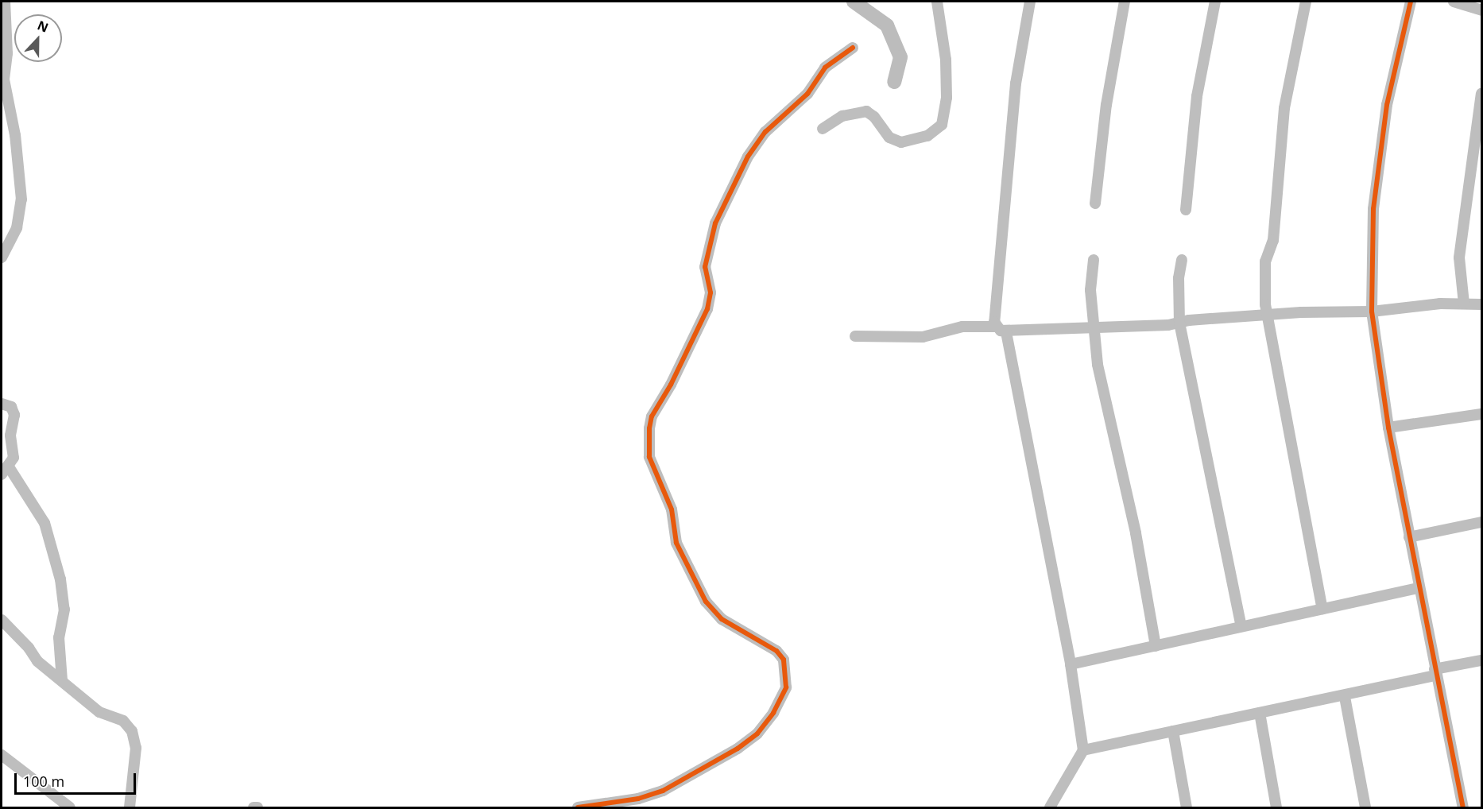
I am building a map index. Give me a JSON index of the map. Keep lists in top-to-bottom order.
{
  "scale_bar": "100 m",
  "north": "top"
}
